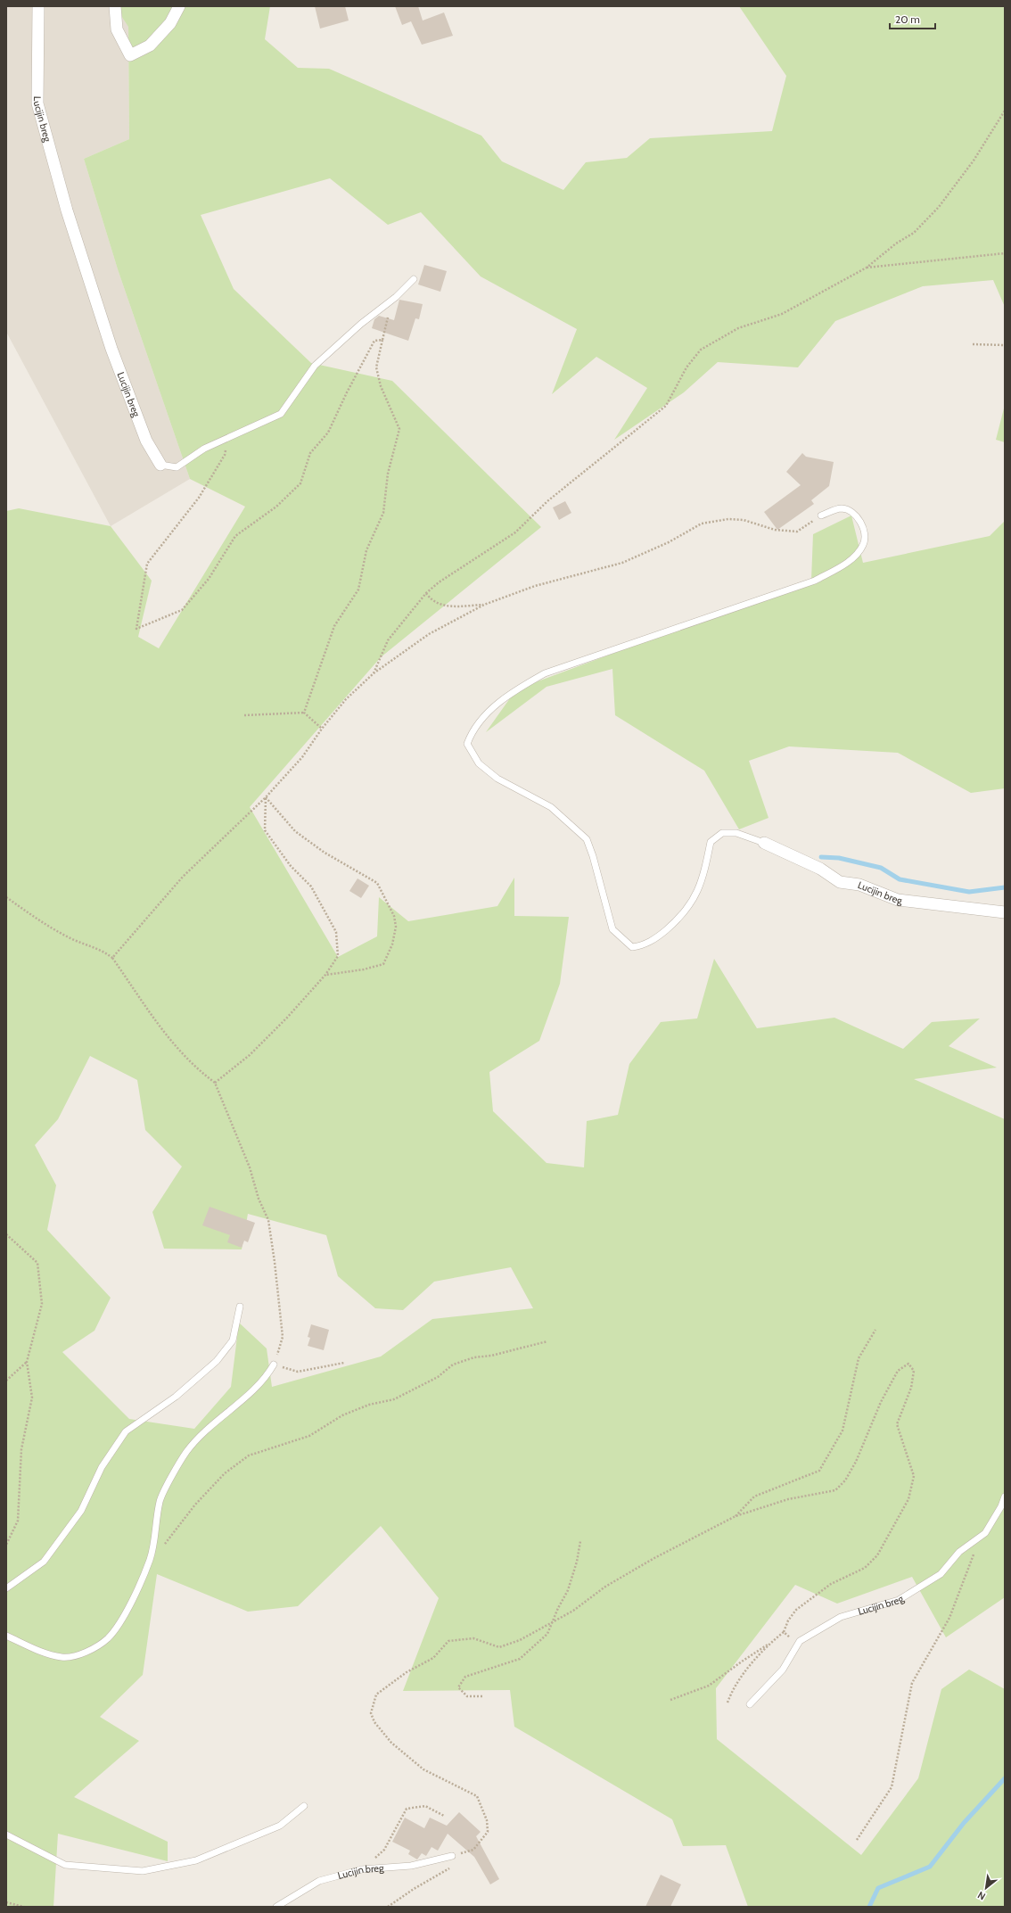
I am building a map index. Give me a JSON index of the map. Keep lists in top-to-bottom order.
{
  "streets": {
    "street": ["Lucijin breg"]
  },
  "scale_bar": "20 m",
  "north": "bottom left"
}
